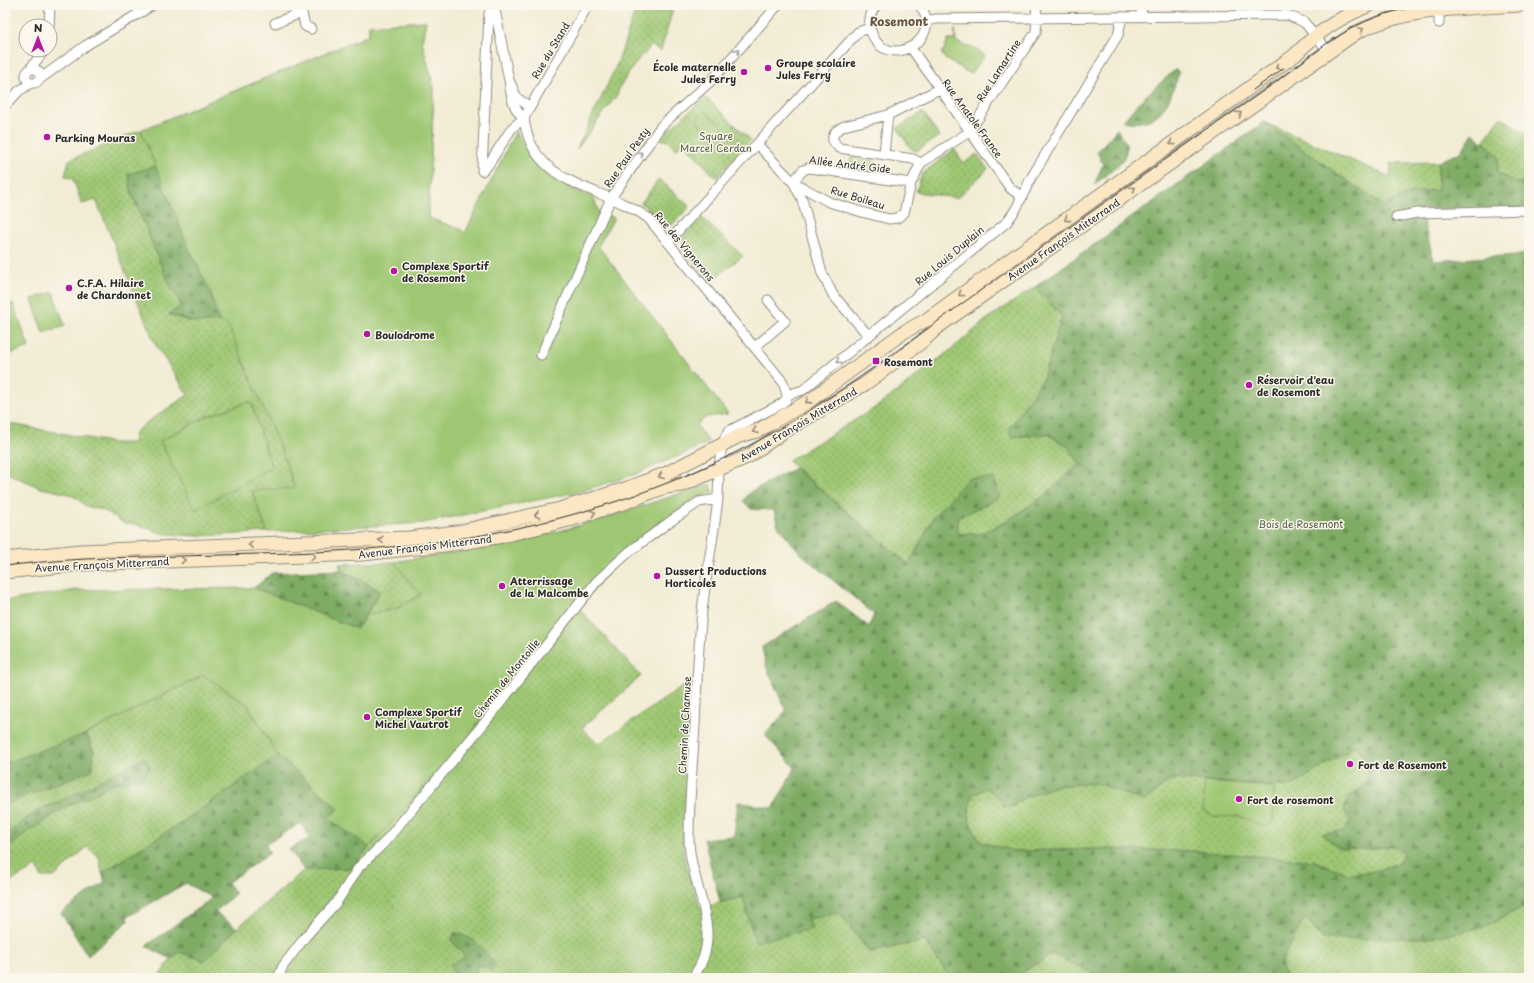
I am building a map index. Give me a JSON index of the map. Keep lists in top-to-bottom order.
{
  "streets": {
    "main road": ["Avenue François Mitterrand"],
    "street": [
      "Rue du Stand",
      "Rue Lamartine",
      "Rue Anatole France",
      "Rue Paul Pesty",
      "Allée André Gide",
      "Rue Boileau",
      "Rue des Vignerons",
      "Rue Louis Duplain",
      "Chemin de Montoille",
      "Chemin de Chamuse"
    ]
  },
  "crossings": [
    ["Rue Lamartine", "Rue Anatole France"],
    ["Rue Anatole France", "Rue Louis Duplain"],
    ["Rue Paul Pesty", "Rue des Vignerons"],
    ["Allée André Gide", "Rue Boileau"],
    ["Avenue François Mitterrand", "Rue Louis Duplain"],
    ["Avenue François Mitterrand", "Chemin de Chamuse"],
    ["Rue des Vignerons", "Rue Louis Duplain"],
    ["Rue Louis Duplain", "Chemin de Chamuse"],
    ["Chemin de Montoille", "Chemin de Chamuse"]
  ],
  "districts": ["Rosemont"],
  "parks": ["Square Marcel Cerdan", "Bois de Rosemont"],
  "places": {
    "other": [
      "Groupe scolaire Jules Ferry",
      "École maternelle Jules Ferry",
      "Parking Mouras",
      "Complexe Sportif de Rosemont",
      "C.F.A. Hilaire de Chardonnet",
      "Boulodrome",
      "Réservoir d'eau de Rosemont",
      "Dussert Productions Horticoles",
      "Atterrissage de la Malcombe",
      "Complexe Sportif Michel Vautrot",
      "Fort de Rosemont",
      "Fort de rosemont"
    ],
    "transit": ["Rosemont"]
  },
  "north": "top"
}
